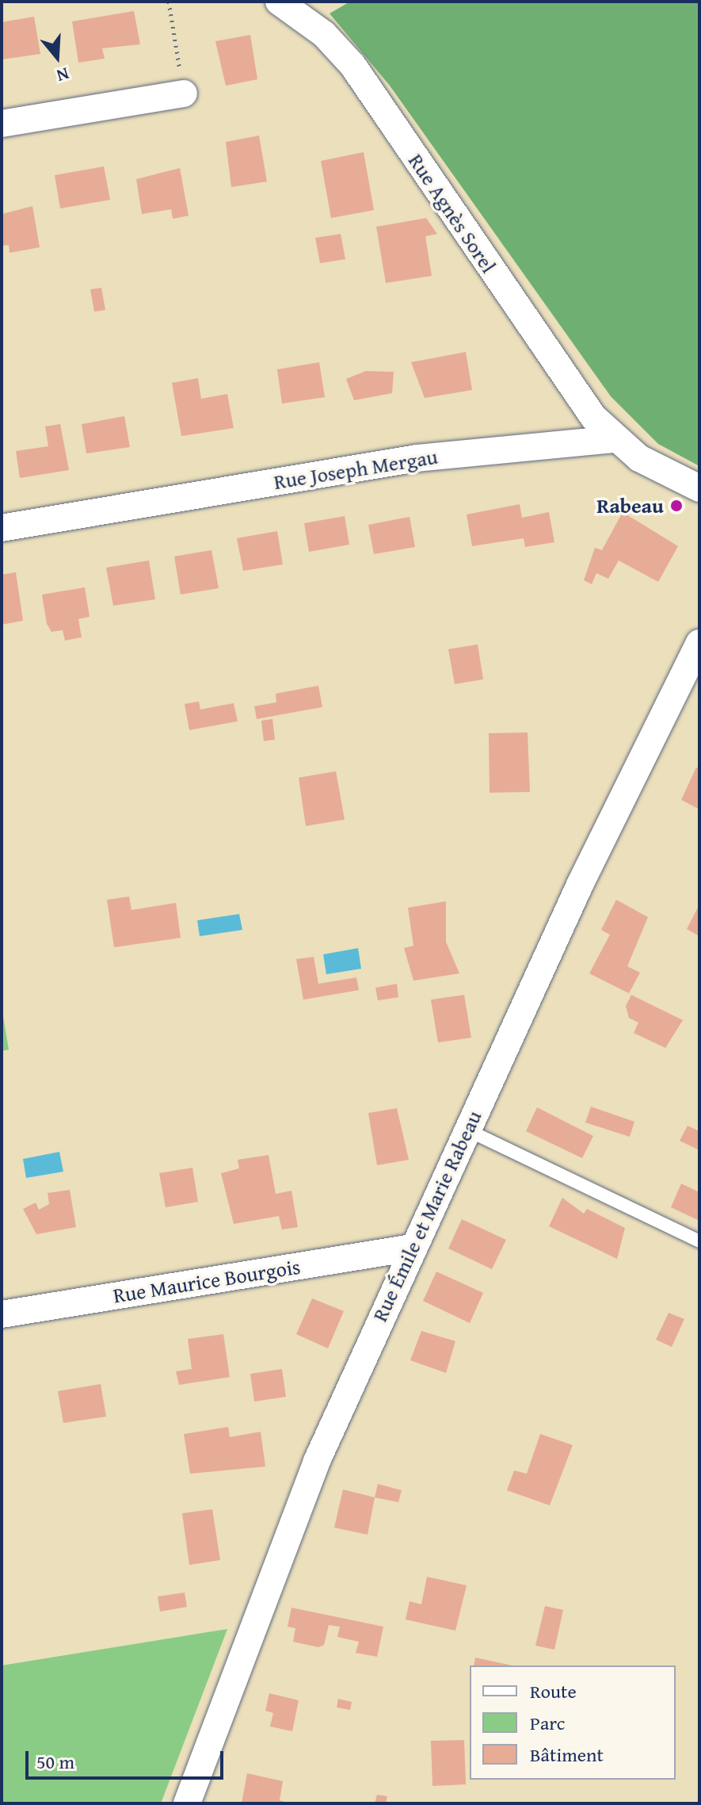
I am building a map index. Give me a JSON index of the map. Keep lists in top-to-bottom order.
{
  "streets": {
    "street": [
      "Rue Agnès Sorel",
      "Rue Joseph Mergau",
      "Rue Émile et Marie Rabeau",
      "Rue Maurice Bourgois"
    ]
  },
  "crossings": [
    ["Rue Agnès Sorel", "Rue Joseph Mergau"],
    ["Rue Émile et Marie Rabeau", "Rue Maurice Bourgois"]
  ],
  "places": ["Rabeau"],
  "legend": ["Route", "Parc", "Bâtiment"],
  "scale_bar": "50 m",
  "north": "bottom"
}
